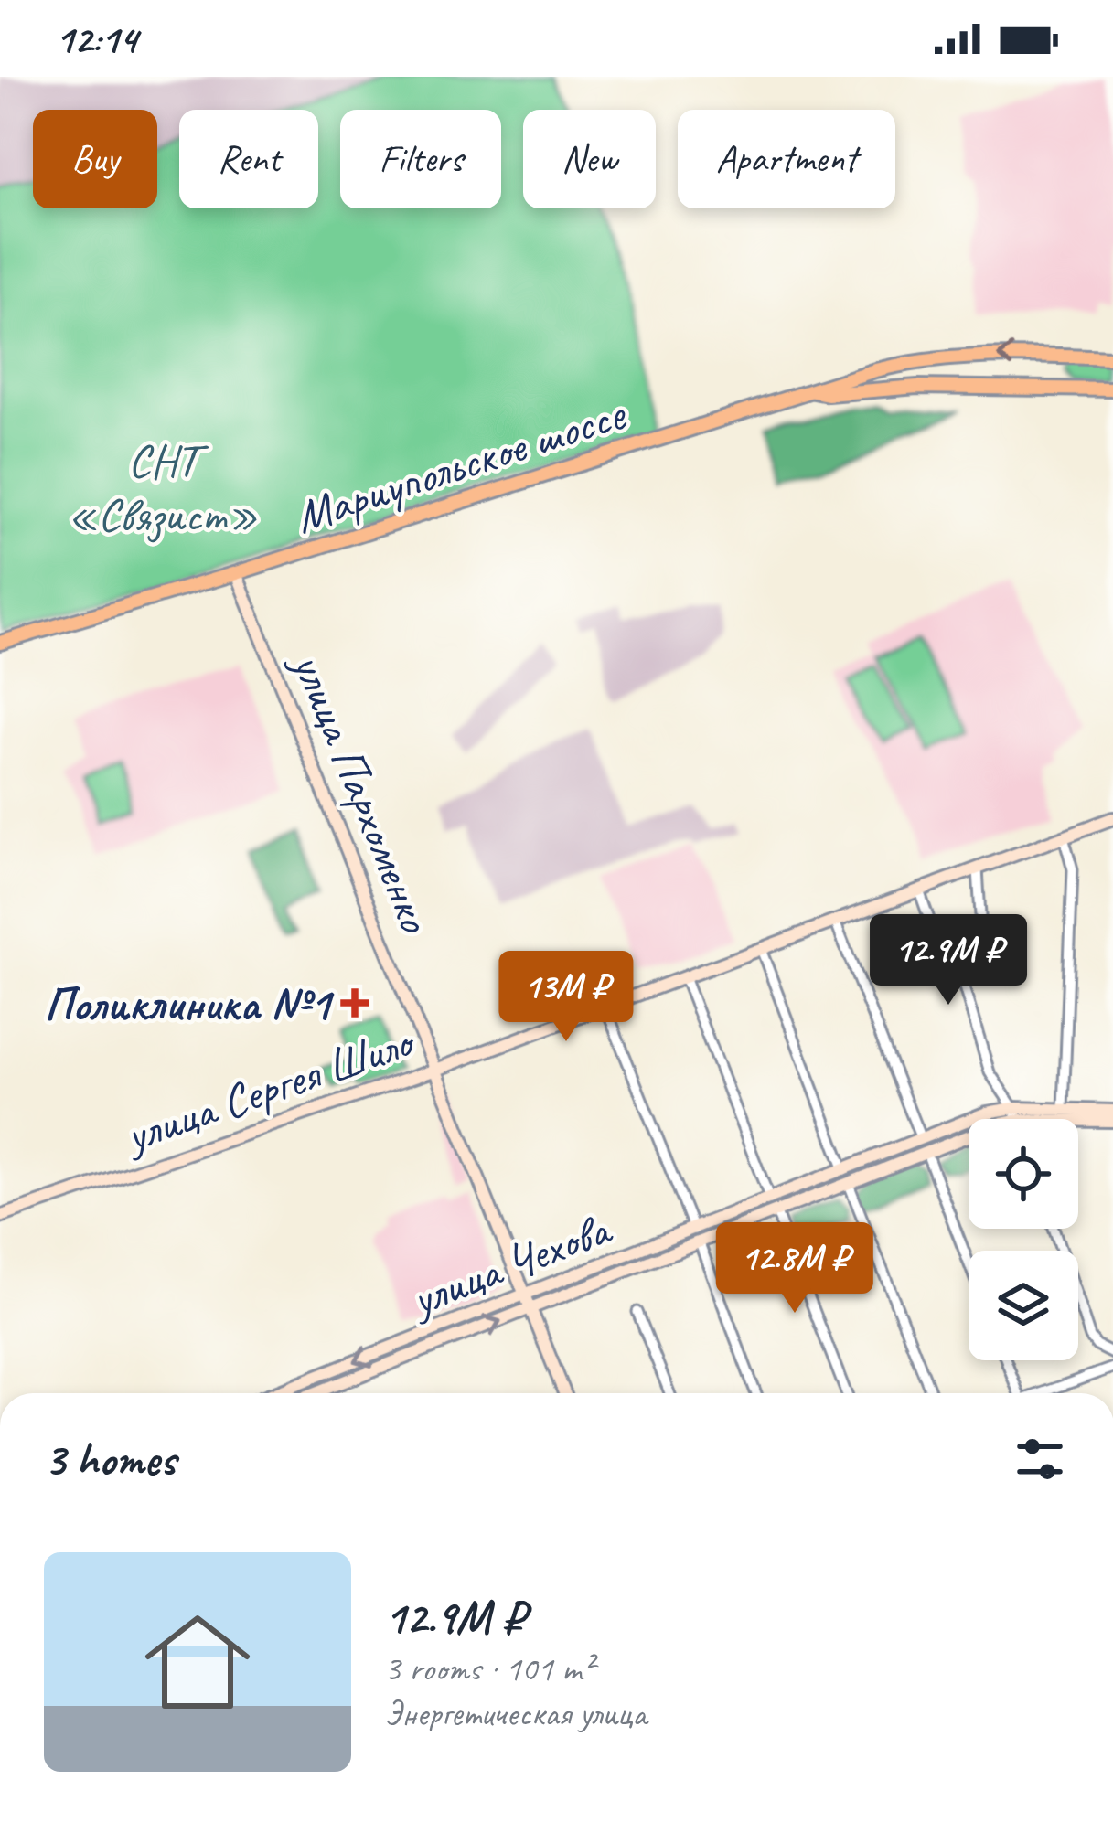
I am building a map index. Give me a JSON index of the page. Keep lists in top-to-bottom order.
{
  "streets": {
    "main road": ["Мариупольское шоссе"],
    "street": ["улица Пархоменко", "улица Сергея Шило", "улица Чехова"]
  },
  "crossings": [
    ["Мариупольское шоссе", "улица Пархоменко"],
    ["улица Пархоменко", "улица Сергея Шило"],
    ["улица Пархоменко", "улица Чехова"]
  ],
  "parks": ["СНТ «Связист»"],
  "places": {
    "health": ["Поликлиника №1"]
  },
  "page": {
    "status": "12:14",
    "chip": [
      "Buy",
      "Rent",
      "Filters",
      "New",
      "Apartment"
    ],
    "price": ["12.9M ₽", "13M ₽", "12.8M ₽"],
    "heading": "3 homes",
    "list": [
      {
        "name": "12.9M ₽",
        "note": "3 rooms · 101 m² · Энергетическая улица"
      }
    ]
  }
}
